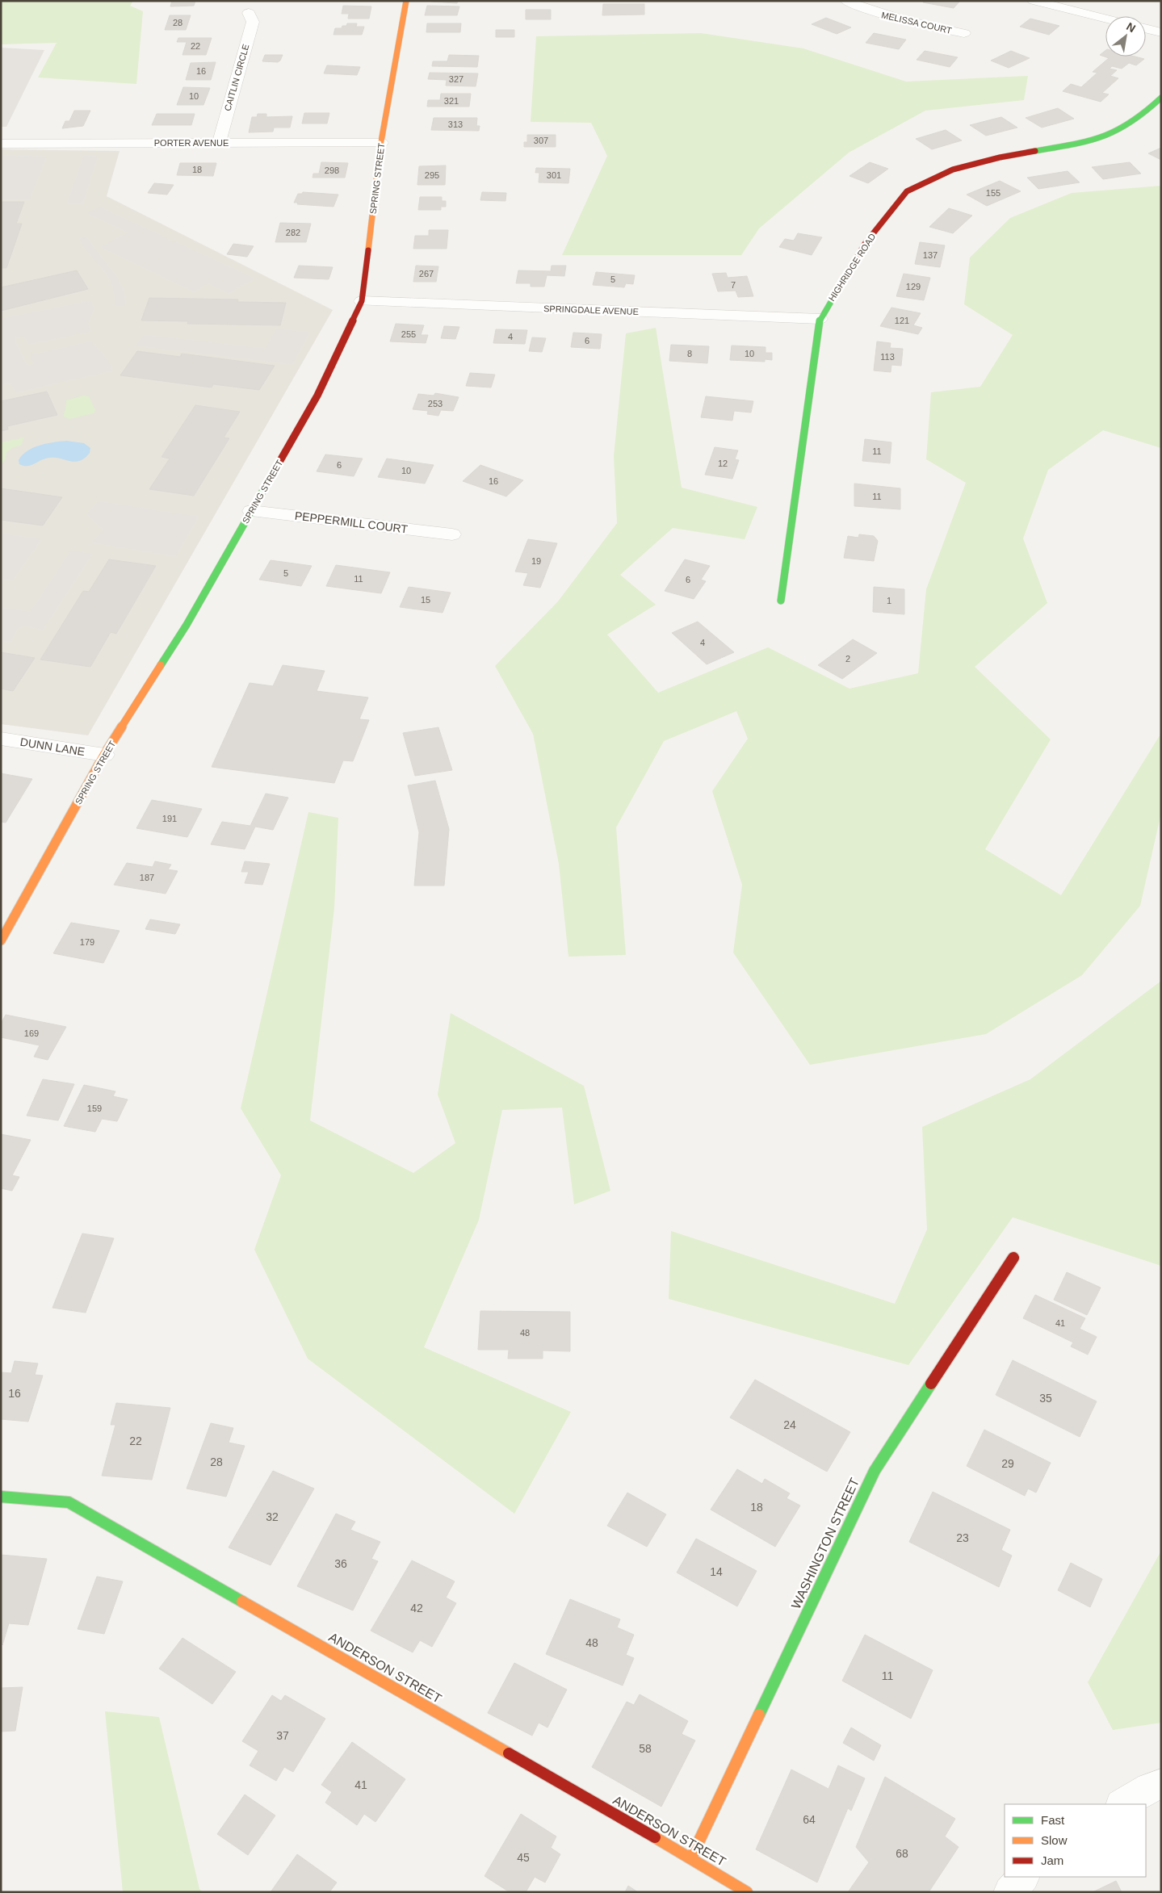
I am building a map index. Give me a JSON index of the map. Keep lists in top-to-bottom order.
{
  "streets": {
    "street": [
      "MELISSA COURT",
      "CAITLIN CIRCLE",
      "PORTER AVENUE",
      "SPRING STREET",
      "HIGHRIDGE ROAD",
      "SPRINGDALE AVENUE",
      "PEPPERMILL COURT",
      "DUNN LANE",
      "WASHINGTON STREET",
      "ANDERSON STREET"
    ]
  },
  "crossings": [
    ["CAITLIN CIRCLE", "PORTER AVENUE"],
    ["PORTER AVENUE", "SPRING STREET"],
    ["SPRING STREET", "SPRINGDALE AVENUE"],
    ["SPRING STREET", "PEPPERMILL COURT"],
    ["SPRING STREET", "DUNN LANE"],
    ["HIGHRIDGE ROAD", "SPRINGDALE AVENUE"],
    ["WASHINGTON STREET", "ANDERSON STREET"]
  ],
  "house_numbers": [
    "28",
    "22",
    "16",
    "327",
    "10",
    "321",
    "313",
    "307",
    "18",
    "298",
    "295",
    "301",
    "155",
    "282",
    "137",
    "267",
    "5",
    "7",
    "129",
    "121",
    "255",
    "4",
    "6",
    "8",
    "10",
    "113",
    "253",
    "11",
    "12",
    "6",
    "10",
    "16",
    "11",
    "19",
    "5",
    "11",
    "6",
    "15",
    "1",
    "4",
    "2",
    "191",
    "187",
    "179",
    "169",
    "159",
    "41",
    "48",
    "16",
    "35",
    "24",
    "22",
    "28",
    "29",
    "18",
    "32",
    "23",
    "36",
    "14",
    "42",
    "48",
    "11",
    "37",
    "58",
    "41",
    "64",
    "68",
    "45"
  ],
  "legend": ["Fast", "Slow", "Jam"],
  "north": "top right"
}
